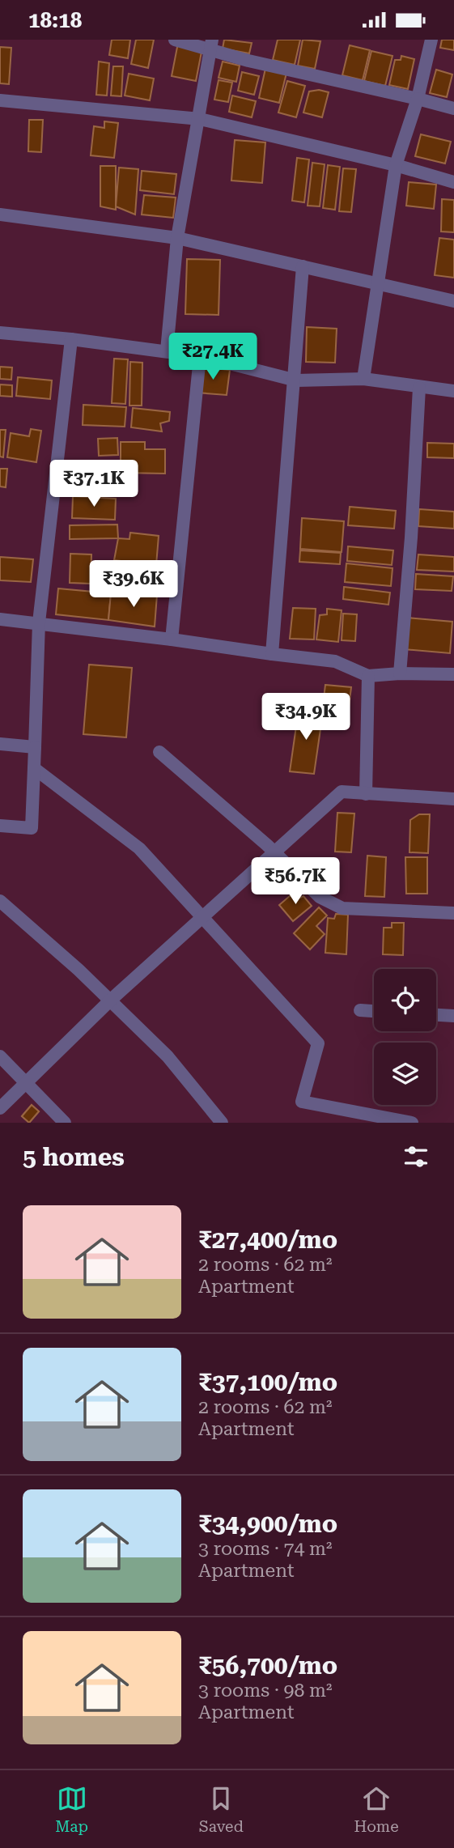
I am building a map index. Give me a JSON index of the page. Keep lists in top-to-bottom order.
{
  "page": {
    "status": "18:18",
    "price": [
      "₹27.4K",
      "₹37.1K",
      "₹39.6K",
      "₹34.9K",
      "₹56.7K"
    ],
    "heading": "5 homes",
    "list": [
      {
        "name": "₹27,400/mo",
        "note": "2 rooms · 62 m² · Apartment"
      },
      {
        "name": "₹37,100/mo",
        "note": "2 rooms · 62 m² · Apartment"
      },
      {
        "name": "₹34,900/mo",
        "note": "3 rooms · 74 m² · Apartment"
      },
      {
        "name": "₹56,700/mo",
        "note": "3 rooms · 98 m² · Apartment"
      }
    ],
    "tabs": ["Map", "Saved", "Home"]
  }
}
